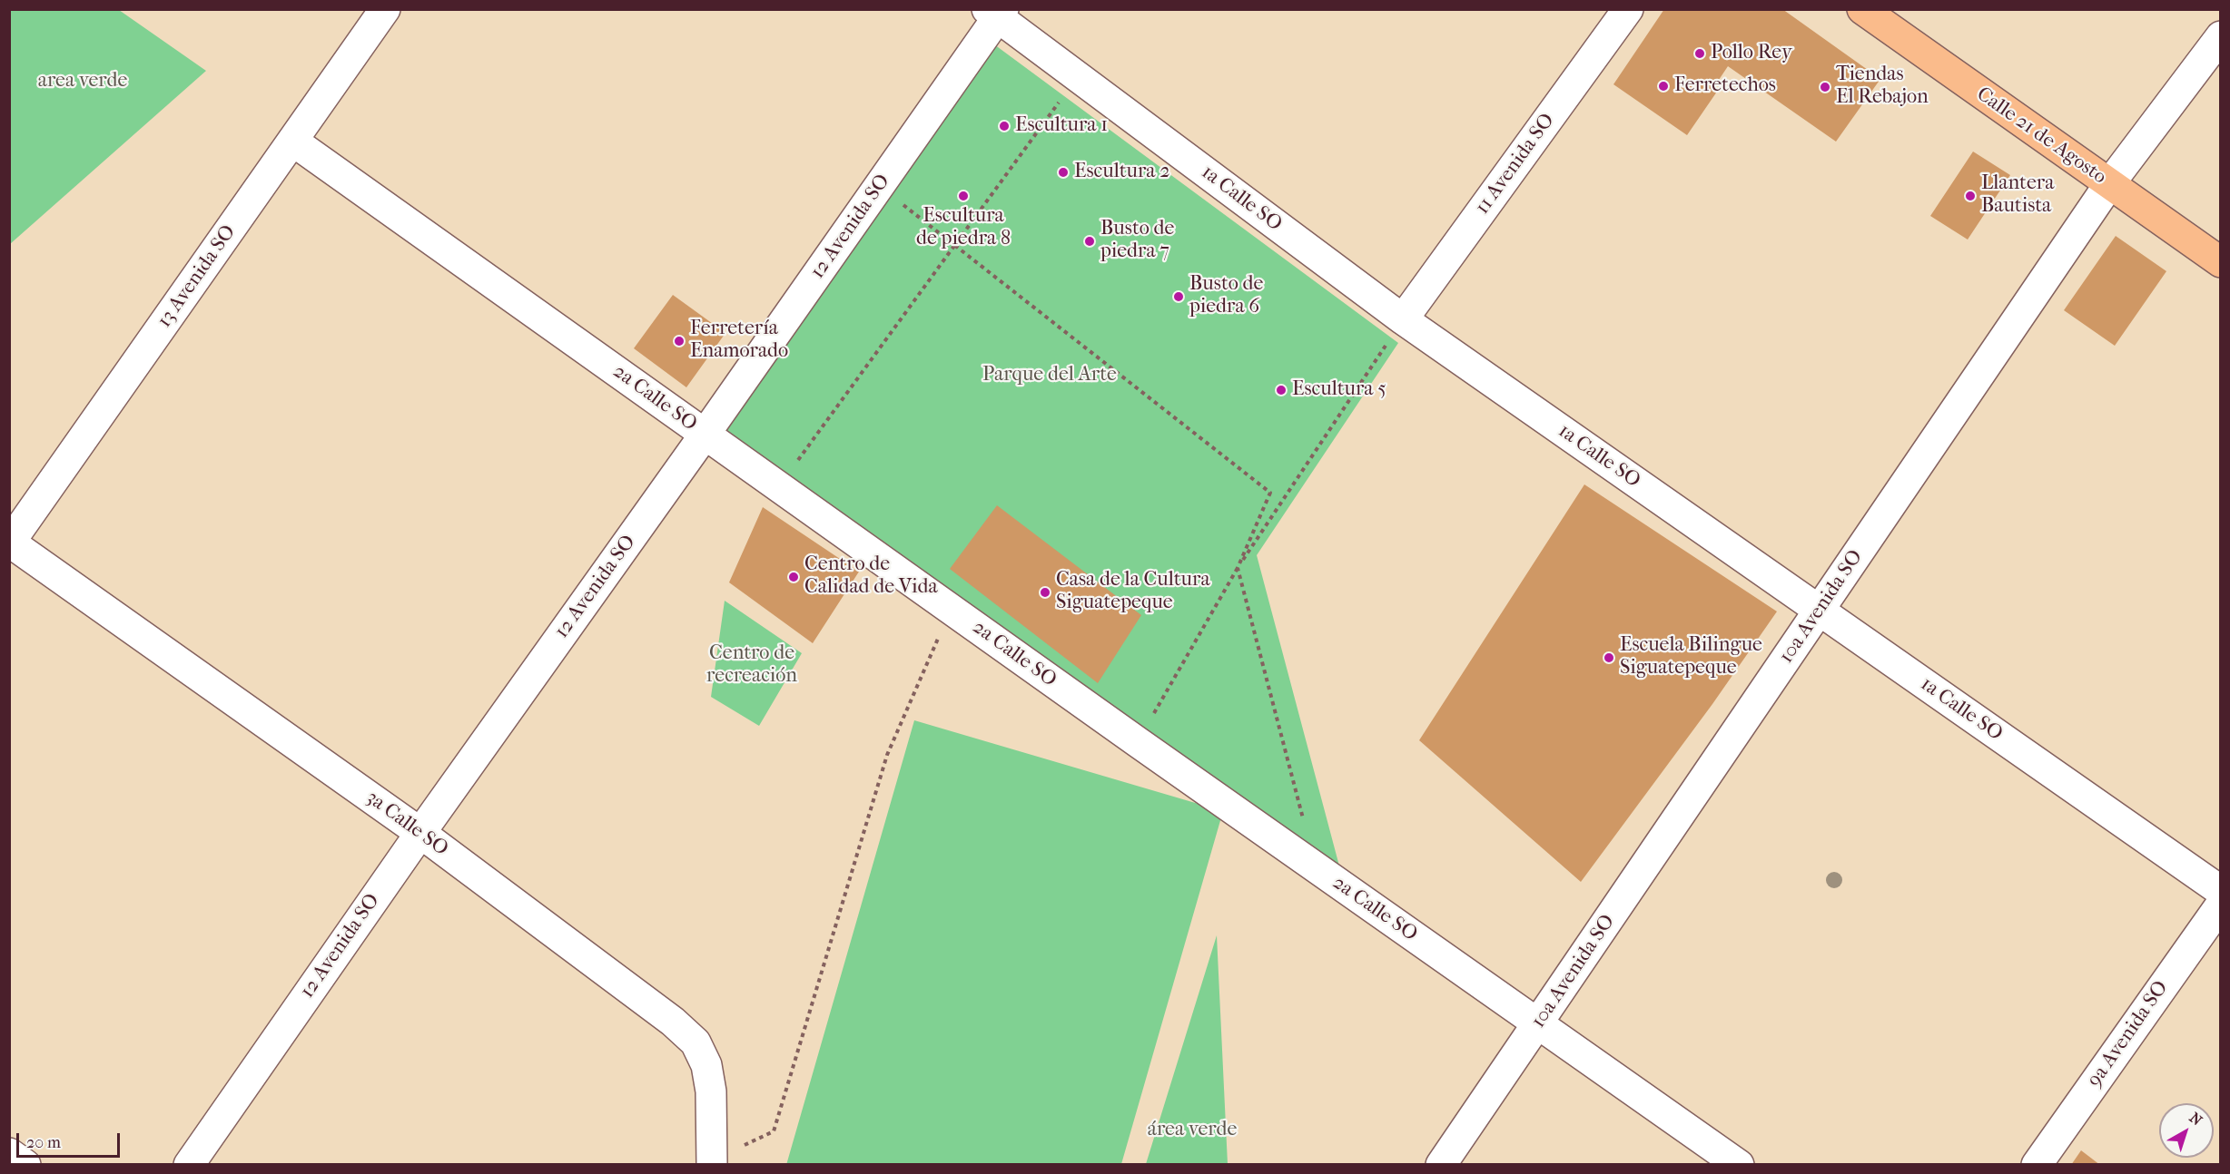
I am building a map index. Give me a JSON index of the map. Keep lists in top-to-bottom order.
{
  "streets": {
    "main road": ["Calle 21 de Agosto"],
    "street": [
      "11 Avenida SO",
      "1a Calle SO",
      "12 Avenida SO",
      "13 Avenida SO",
      "2a Calle SO",
      "10a Avenida SO",
      "3a Calle SO",
      "9a Avenida SO"
    ]
  },
  "crossings": [
    ["Calle 21 de Agosto", "10a Avenida SO"],
    ["11 Avenida SO", "1a Calle SO"],
    ["1a Calle SO", "12 Avenida SO"],
    ["1a Calle SO", "10a Avenida SO"],
    ["12 Avenida SO", "2a Calle SO"],
    ["12 Avenida SO", "3a Calle SO"],
    ["13 Avenida SO", "2a Calle SO"],
    ["13 Avenida SO", "3a Calle SO"],
    ["2a Calle SO", "10a Avenida SO"]
  ],
  "parks": [
    "area verde",
    "Parque del Arte",
    "Centro de recreación",
    "área verde"
  ],
  "places": [
    "Pollo Rey",
    "Ferretechos",
    "Tiendas El Rebajon",
    "Escultura 1",
    "Escultura 2",
    "Escultura de piedra 8",
    "Llantera Bautista",
    "Busto de piedra 7",
    "Busto de piedra 6",
    "Ferretería Enamorado",
    "Escultura 5",
    "Centro de Calidad de Vida",
    "Casa de la Cultura Siguatepeque",
    "Escuela Bilingue Siguatepeque"
  ],
  "scale_bar": "20 m",
  "north": "top right"
}
